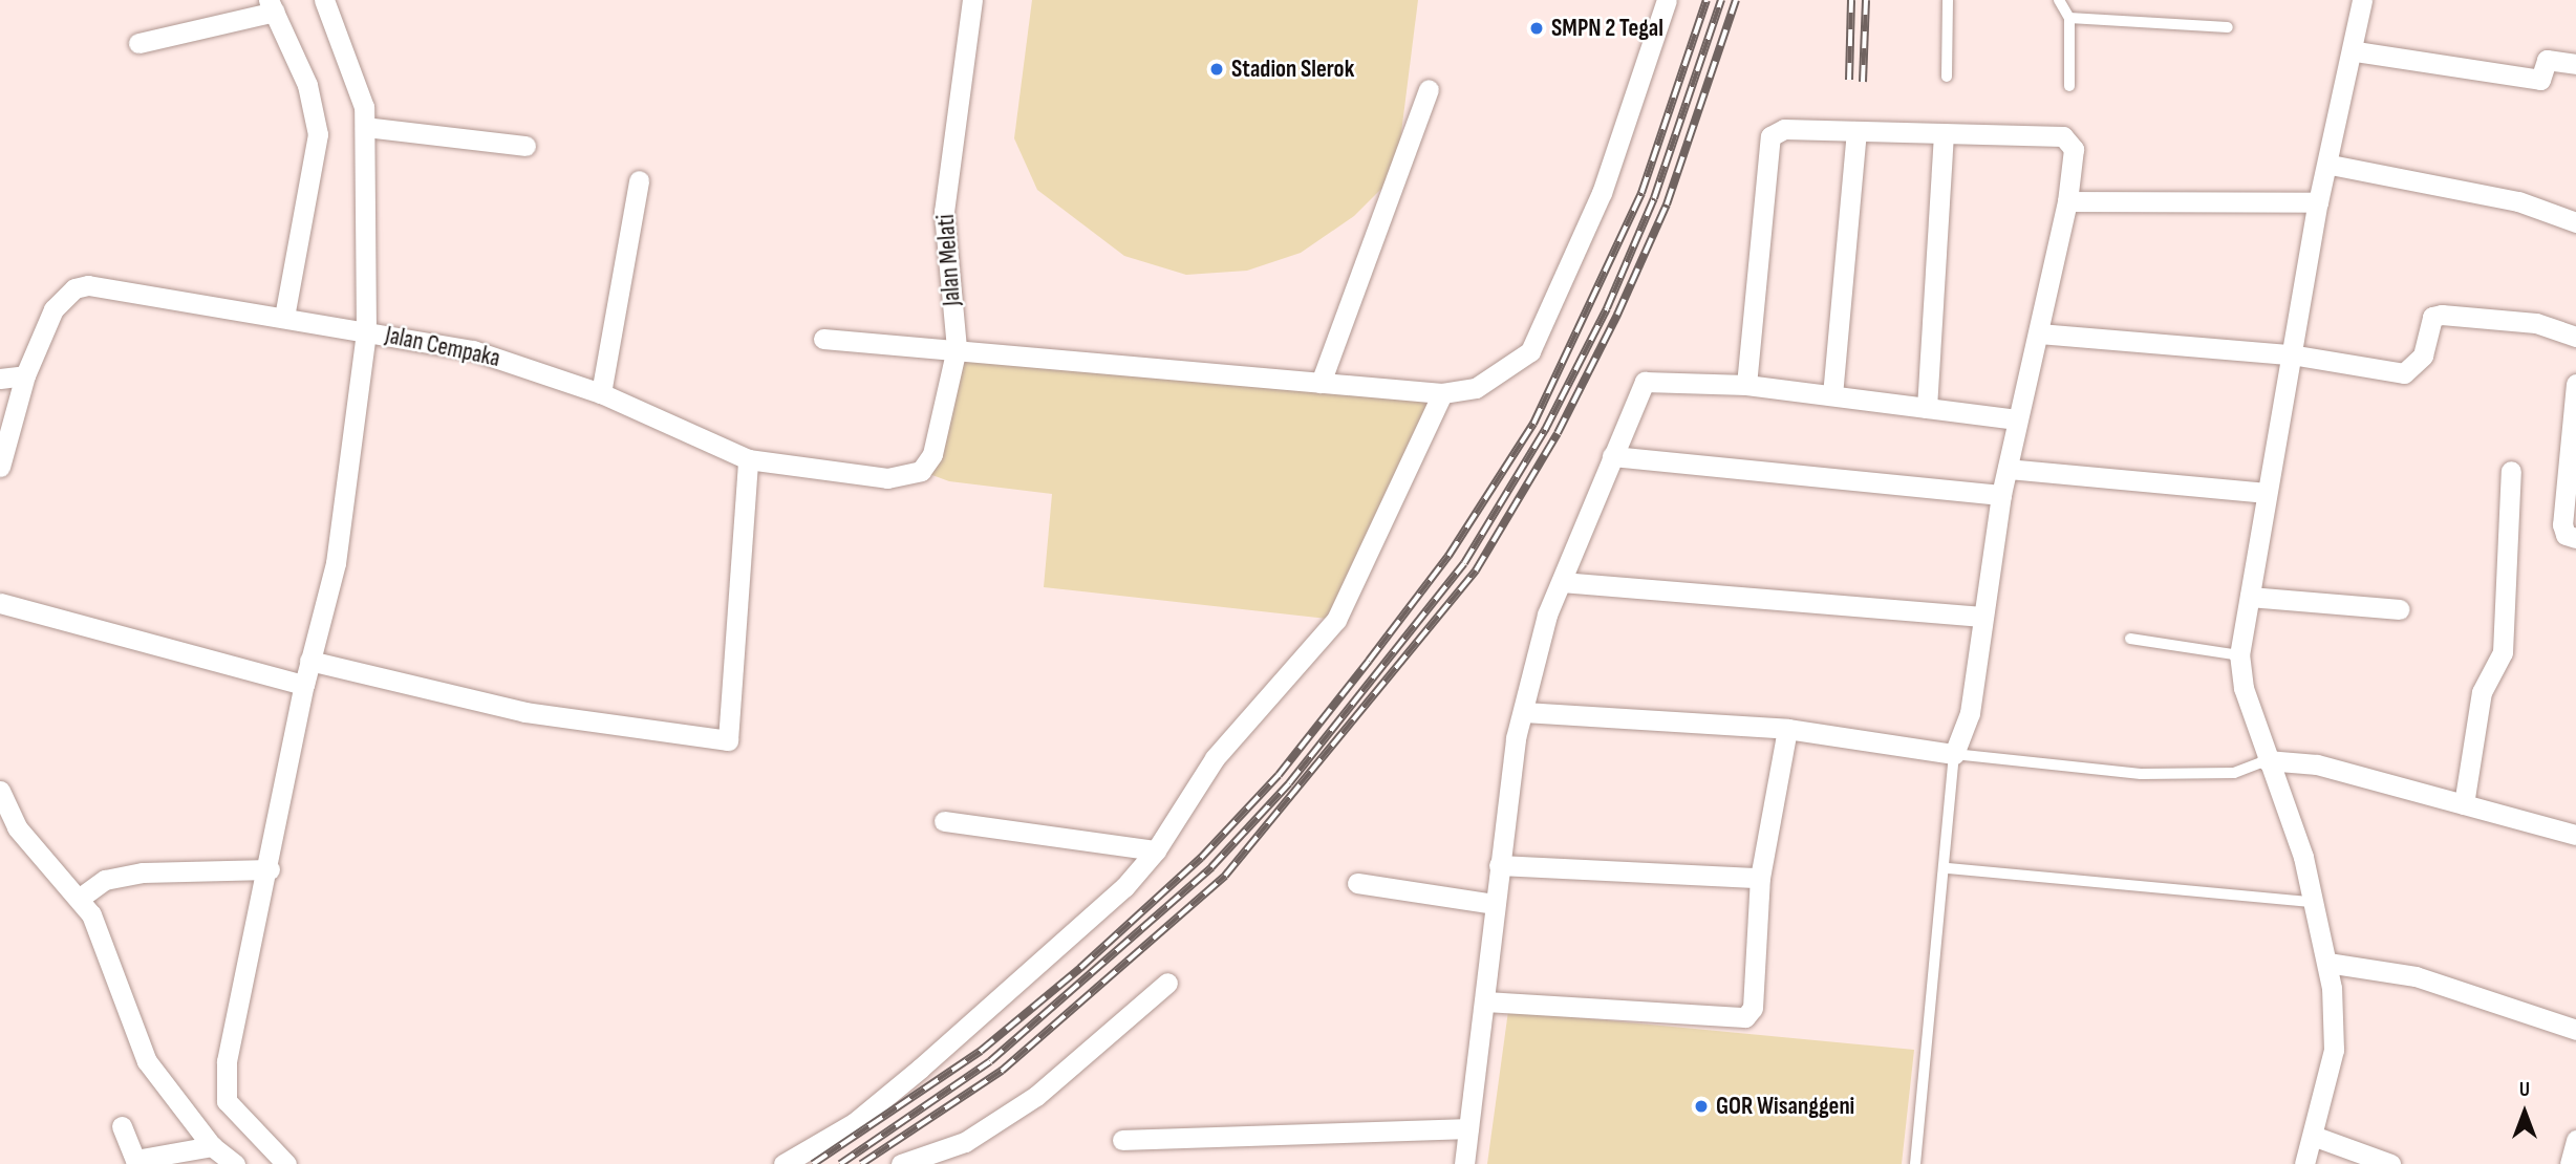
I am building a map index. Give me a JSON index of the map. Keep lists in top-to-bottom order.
{
  "streets": {
    "street": ["Jalan Melati", "Jalan Cempaka"]
  },
  "crossings": [
    ["Jalan Melati", "Jalan Cempaka"]
  ],
  "places": ["SMPN 2 Tegal", "Stadion Slerok", "GOR Wisanggeni"],
  "north": "top"
}
